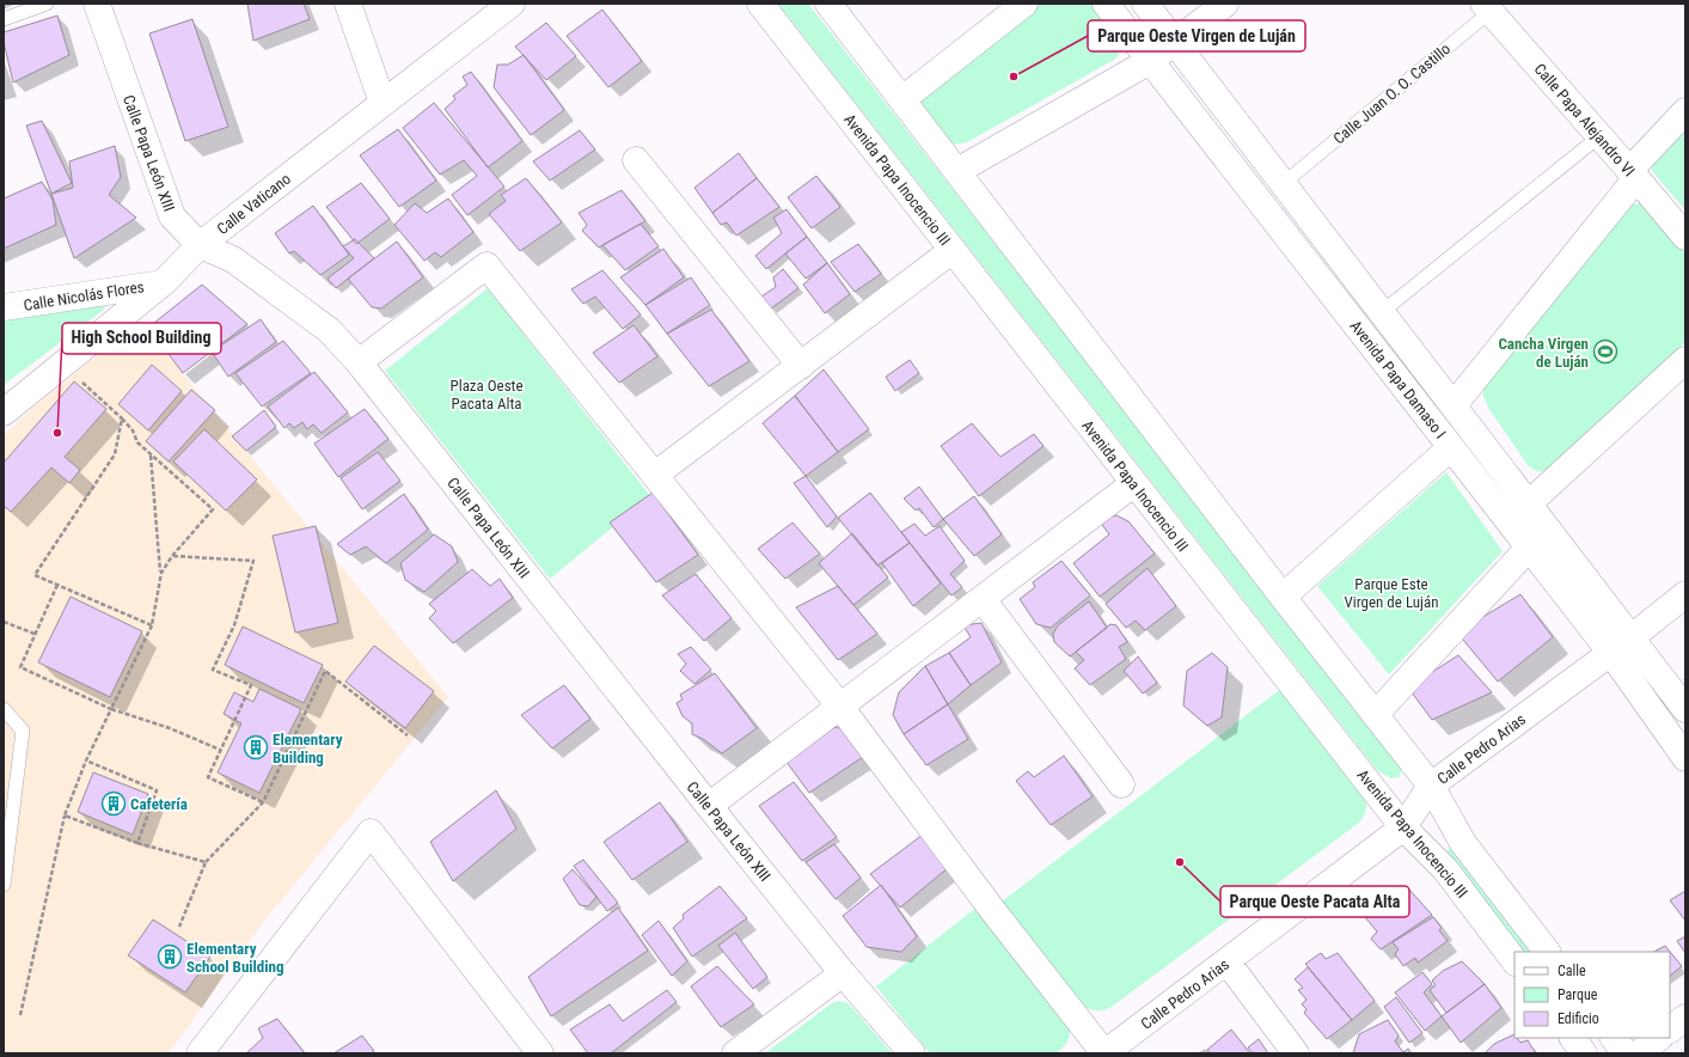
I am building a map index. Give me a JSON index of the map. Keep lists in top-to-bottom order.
{
  "streets": {
    "street": [
      "Calle Papa Alejandro VI",
      "Calle Papa León XIII",
      "Avenida Papa Inocencio III",
      "Calle Vaticano",
      "Calle Nicolás Flores",
      "Avenida Papa Damaso I",
      "Calle Pedro Arias"
    ],
    "lane": ["Calle Juan O. O. Castillo"]
  },
  "crossings": [
    ["Calle Juan O. O. Castillo", "Calle Papa Alejandro VI"],
    ["Calle Juan O. O. Castillo", "Avenida Papa Damaso I"],
    ["Calle Papa León XIII", "Calle Vaticano"],
    ["Avenida Papa Inocencio III", "Calle Pedro Arias"],
    ["Calle Vaticano", "Calle Nicolás Flores"],
    ["Avenida Papa Damaso I", "Calle Pedro Arias"]
  ],
  "parks": ["Plaza Oeste Pacata Alta", "Parque Este Virgen de Luján"],
  "places": {
    "other": ["Parque Oeste Virgen de Luján", "High School Building", "Parque Oeste Pacata Alta"],
    "sports": ["Cancha Virgen de Luján"],
    "building": ["Elementary Building", "Cafetería", "Elementary School Building"]
  },
  "legend": ["Calle", "Parque", "Edificio"]
}
